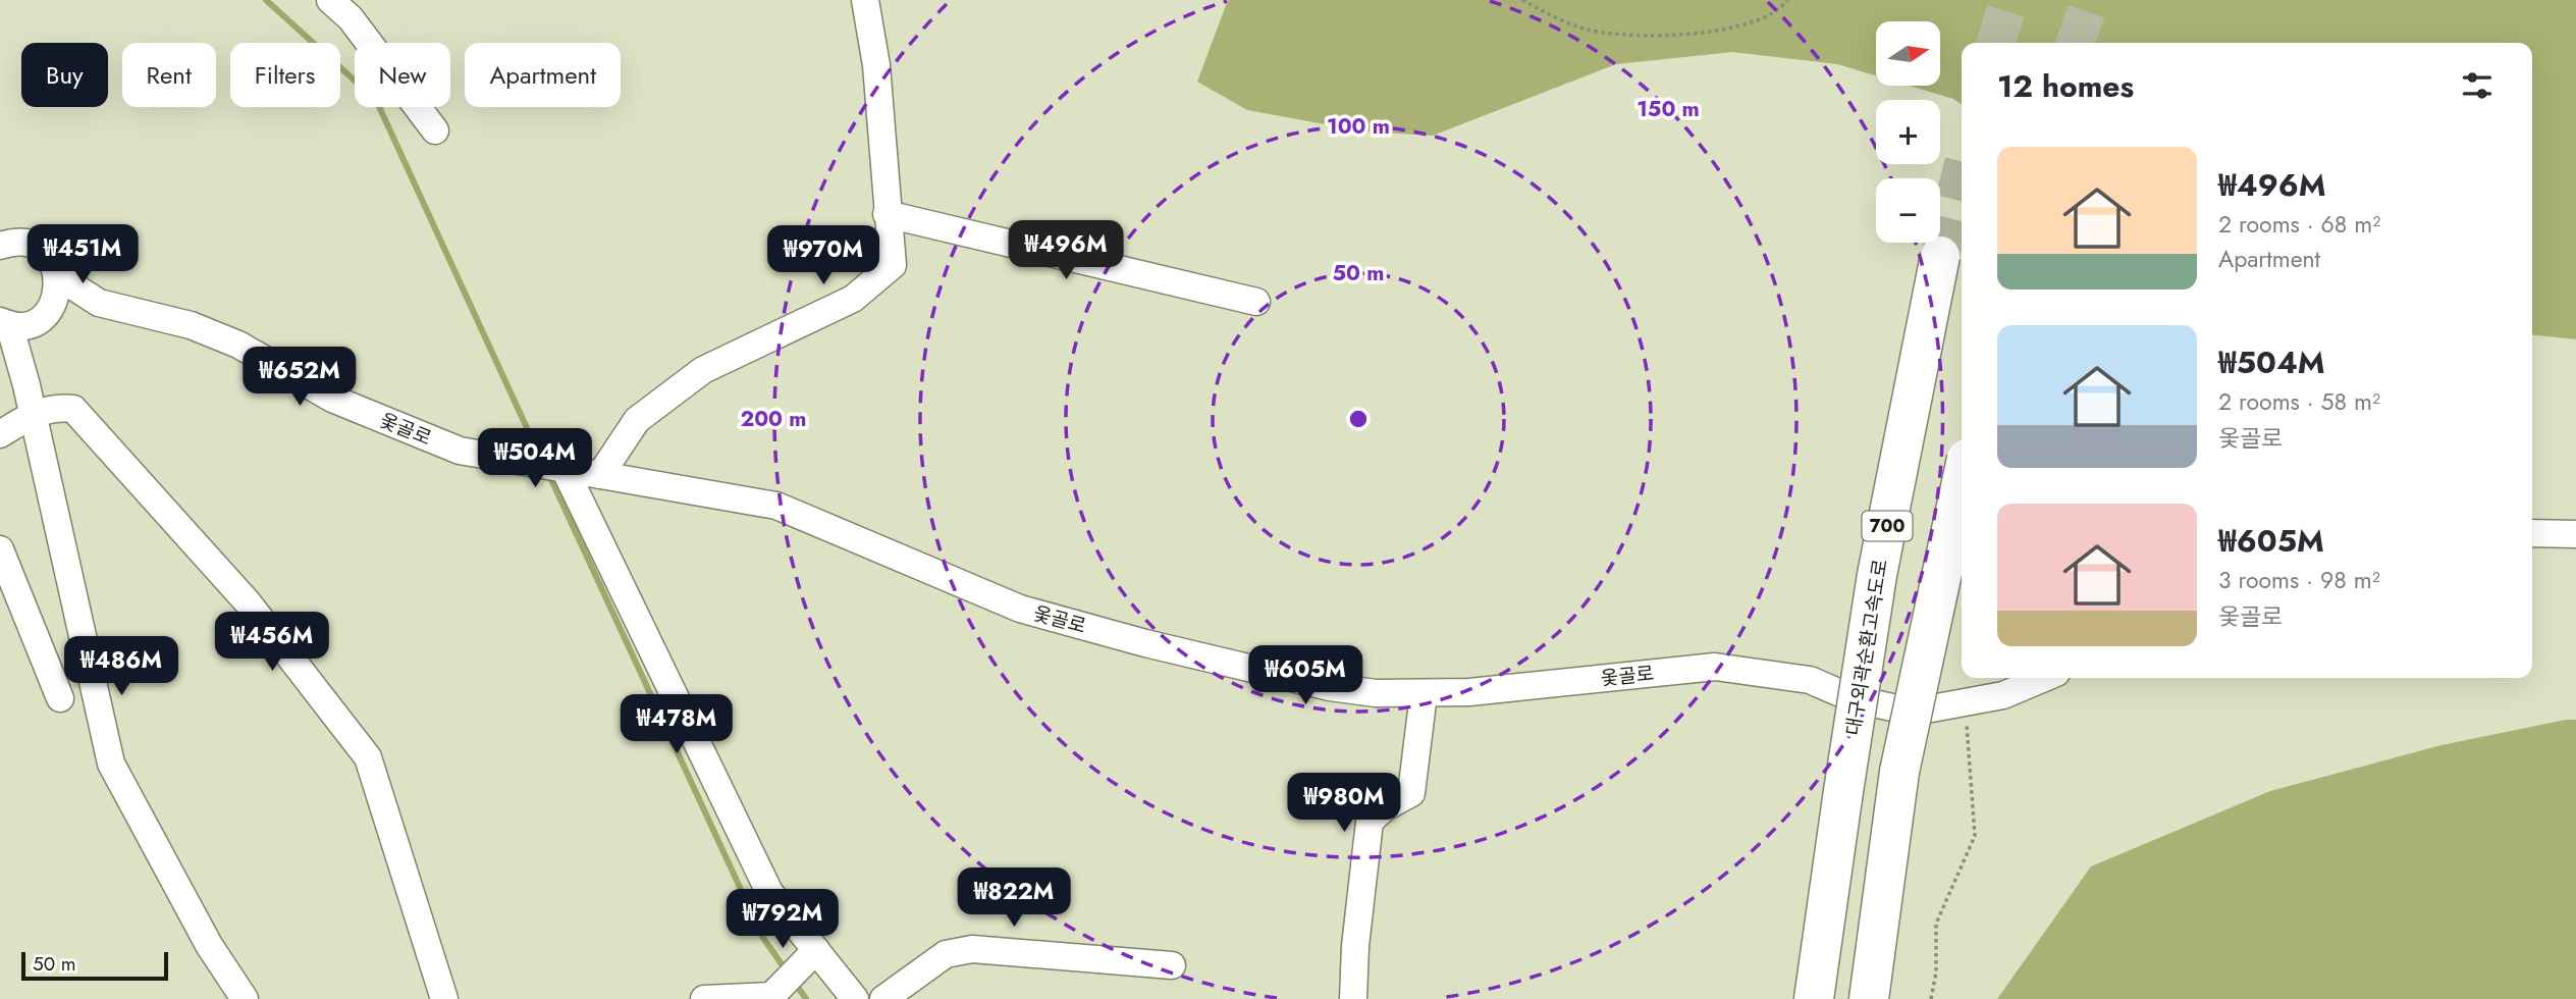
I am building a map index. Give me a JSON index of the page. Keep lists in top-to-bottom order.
{
  "streets": {
    "highway": ["700", "대구외곽순환고속도로"],
    "street": ["옻골로"]
  },
  "scale_bar": "50 m",
  "north": "right",
  "page": {
    "map_buttons": ["+", "−"],
    "chip": [
      "Buy",
      "Rent",
      "Filters",
      "New",
      "Apartment"
    ],
    "heading": "12 homes",
    "list": [
      {
        "name": "₩496M",
        "note": "2 rooms · 68 m² · Apartment"
      },
      {
        "name": "₩504M",
        "note": "2 rooms · 58 m² · 옻골로"
      },
      {
        "name": "₩605M",
        "note": "3 rooms · 98 m² · 옻골로"
      }
    ],
    "price": [
      "₩496M",
      "₩451M",
      "₩970M",
      "₩652M",
      "₩504M",
      "₩456M",
      "₩486M",
      "₩605M",
      "₩478M",
      "₩980M",
      "₩822M",
      "₩792M"
    ],
    "scale": "50 m"
  },
  "rings": [
    "150 m",
    "100 m",
    "50 m",
    "200 m"
  ]
}
